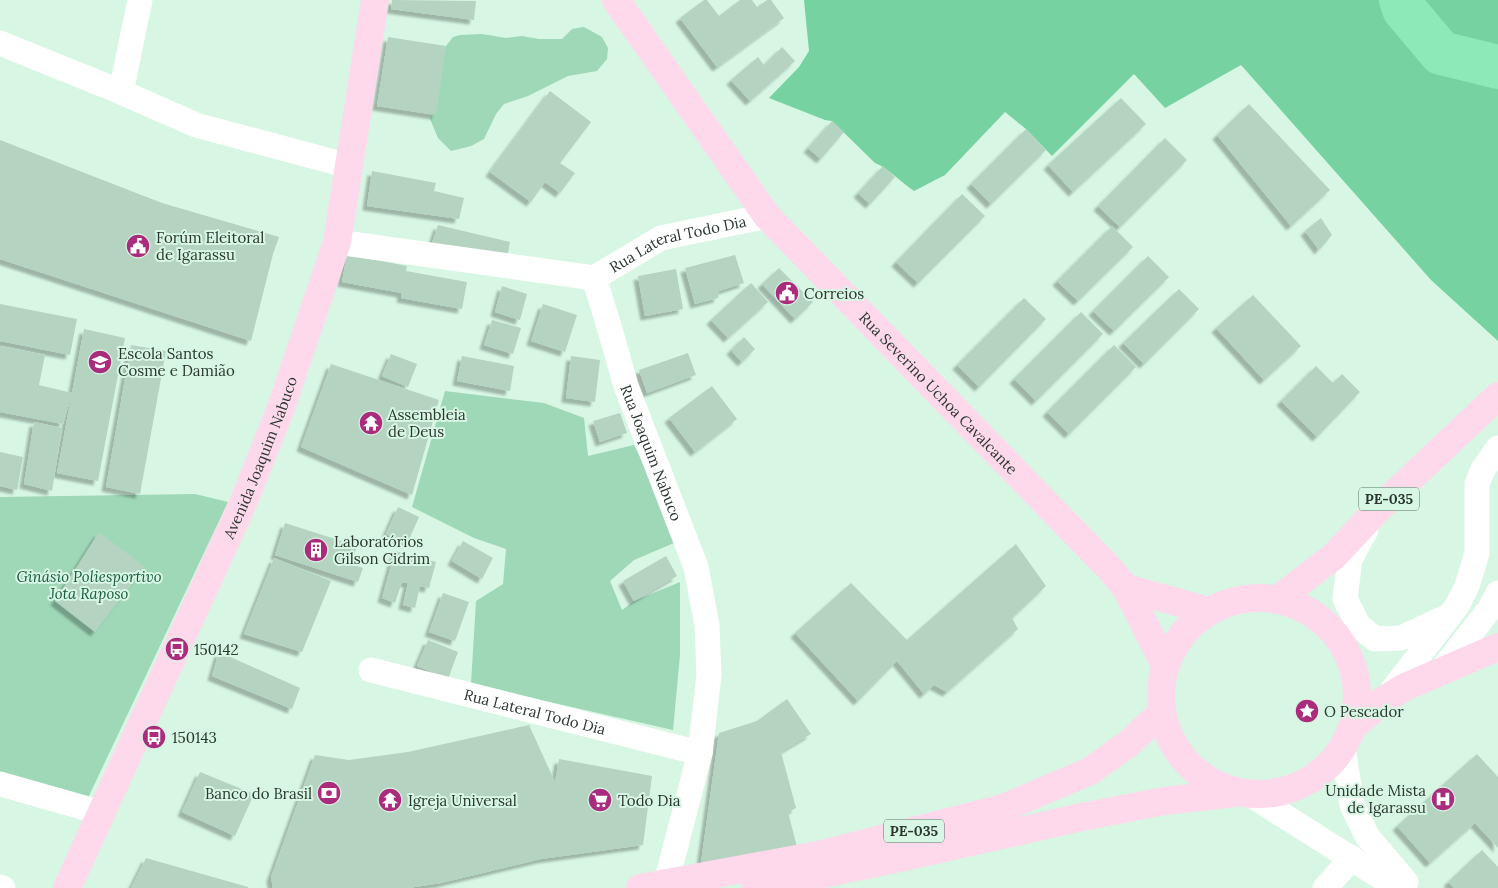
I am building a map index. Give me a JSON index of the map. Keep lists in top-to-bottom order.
{
  "streets": {
    "main road": ["Rua Severino Uchoa Cavalcante", "Avenida Joaquim Nabuco", "PE-035"],
    "street": ["Rua Lateral Todo Dia", "Rua Joaquim Nabuco"]
  },
  "crossings": [
    ["Rua Lateral Todo Dia", "Rua Severino Uchoa Cavalcante"],
    ["Rua Lateral Todo Dia", "Rua Joaquim Nabuco"],
    ["Rua Severino Uchoa Cavalcante", "PE-035"],
    ["Rua Joaquim Nabuco", "PE-035"]
  ],
  "parks": ["Ginásio Poliesportivo Jota Raposo"],
  "places": {
    "public building": ["Forúm Eleitoral de Igarassu", "Correios"],
    "school or university": ["Escola Santos Cosme e Damião"],
    "temple": ["Assembleia de Deus", "Igreja Universal"],
    "building": ["Laboratórios Gilson Cidrim"],
    "bus stop": ["150142", "150143"],
    "place": ["O Pescador"],
    "bank": ["Banco do Brasil"],
    "hospital": ["Unidade Mista de Igarassu"],
    "supermarket": ["Todo Dia"]
  }
}
